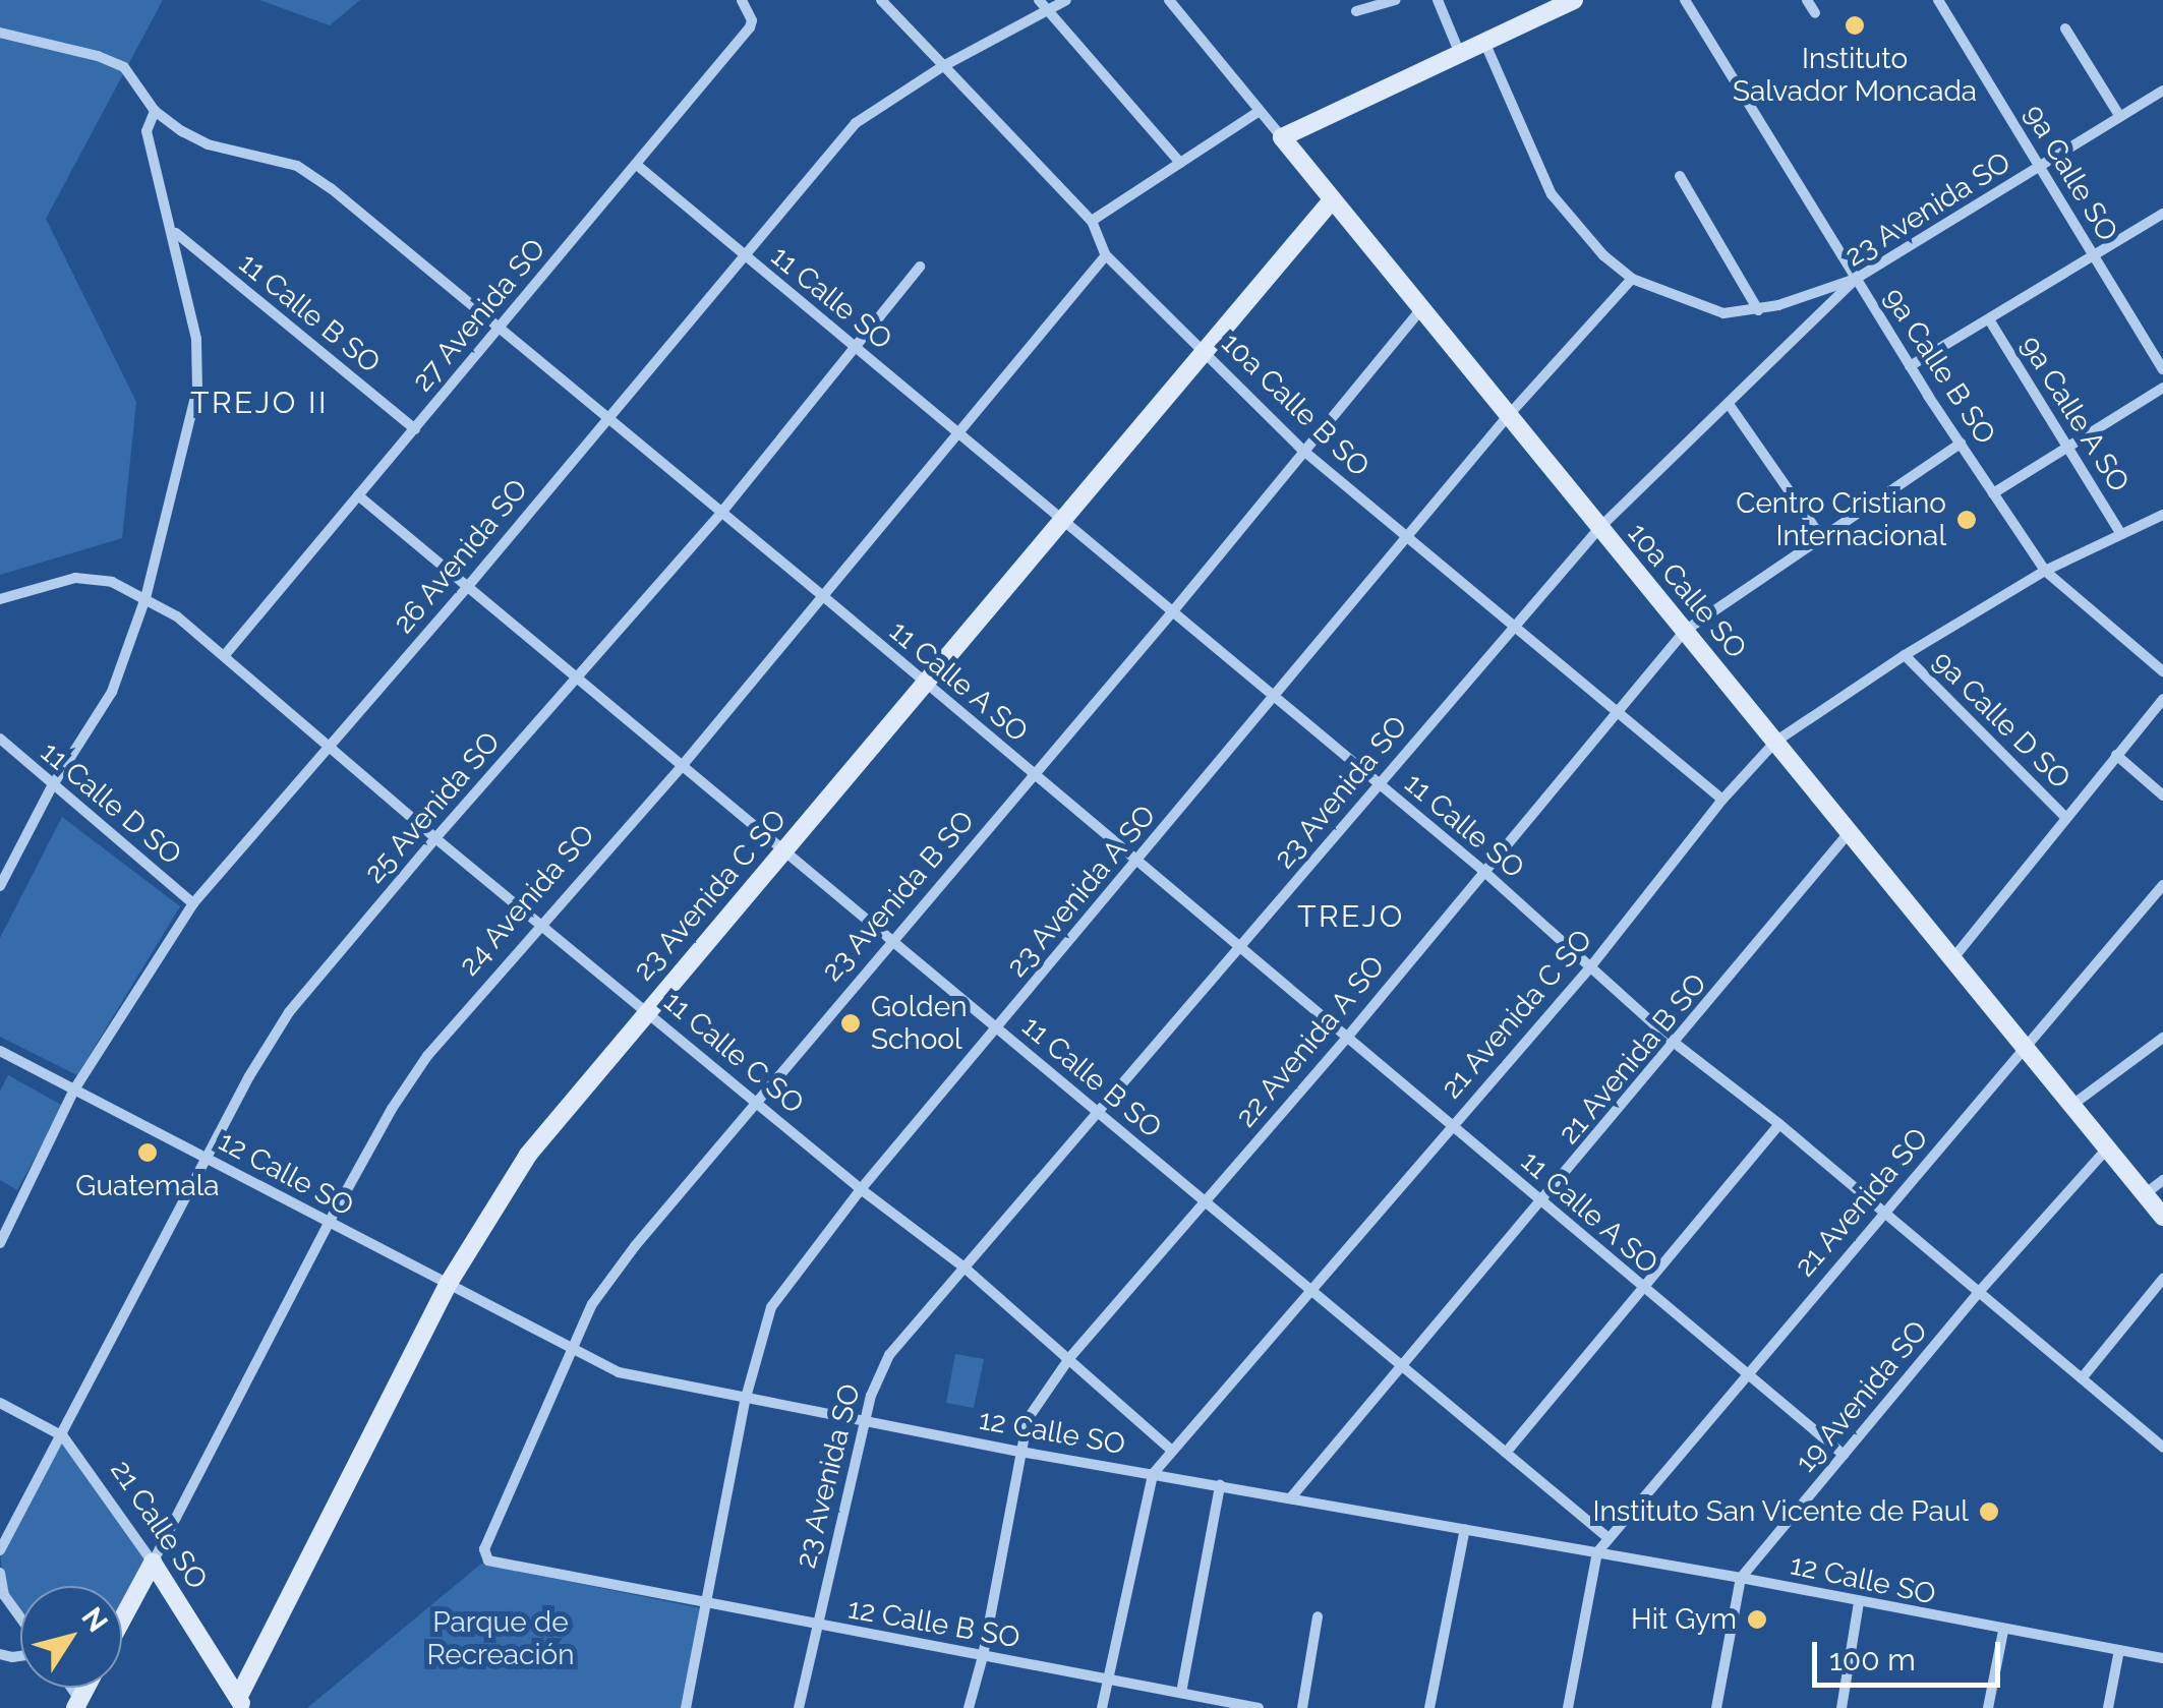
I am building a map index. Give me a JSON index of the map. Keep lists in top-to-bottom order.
{
  "streets": {
    "street": [
      "9a Calle SO",
      "23 Avenida SO",
      "11 Calle SO",
      "11 Calle B SO",
      "27 Avenida SO",
      "9a Calle B SO",
      "10a Calle B SO",
      "9a Calle A SO",
      "26 Avenida SO",
      "10a Calle SO",
      "11 Calle A SO",
      "9a Calle D SO",
      "11 Calle D SO",
      "25 Avenida SO",
      "23 Avenida A SO",
      "23 Avenida C SO",
      "23 Avenida B SO",
      "24 Avenida SO",
      "21 Avenida C SO",
      "22 Avenida A SO",
      "11 Calle C SO",
      "21 Avenida B SO",
      "12 Calle SO",
      "21 Avenida SO",
      "19 Avenida SO",
      "21 Calle SO",
      "12 Calle B SO"
    ]
  },
  "crossings": [
    ["9a Calle SO", "23 Avenida SO"],
    ["23 Avenida SO", "11 Calle SO"],
    ["23 Avenida SO", "11 Calle B SO"],
    ["23 Avenida SO", "9a Calle B SO"],
    ["23 Avenida SO", "10a Calle B SO"],
    ["23 Avenida SO", "10a Calle SO"],
    ["23 Avenida SO", "11 Calle A SO"],
    ["23 Avenida SO", "11 Calle C SO"],
    ["23 Avenida SO", "12 Calle SO"],
    ["23 Avenida SO", "12 Calle B SO"],
    ["11 Calle SO", "27 Avenida SO"],
    ["11 Calle SO", "26 Avenida SO"],
    ["11 Calle SO", "25 Avenida SO"],
    ["11 Calle SO", "23 Avenida A SO"],
    ["11 Calle SO", "23 Avenida C SO"],
    ["11 Calle SO", "23 Avenida B SO"],
    ["11 Calle SO", "24 Avenida SO"],
    ["11 Calle SO", "21 Avenida C SO"],
    ["11 Calle SO", "22 Avenida A SO"],
    ["11 Calle SO", "21 Avenida B SO"],
    ["11 Calle SO", "21 Avenida SO"],
    ["11 Calle SO", "19 Avenida SO"],
    ["11 Calle B SO", "27 Avenida SO"],
    ["11 Calle B SO", "26 Avenida SO"],
    ["11 Calle B SO", "25 Avenida SO"],
    ["11 Calle B SO", "23 Avenida A SO"],
    ["11 Calle B SO", "23 Avenida C SO"],
    ["11 Calle B SO", "23 Avenida B SO"],
    ["11 Calle B SO", "24 Avenida SO"],
    ["11 Calle B SO", "21 Avenida C SO"],
    ["11 Calle B SO", "22 Avenida A SO"],
    ["11 Calle B SO", "21 Avenida B SO"],
    ["11 Calle B SO", "21 Avenida SO"],
    ["27 Avenida SO", "11 Calle A SO"],
    ["27 Avenida SO", "11 Calle C SO"],
    ["9a Calle B SO", "21 Avenida C SO"],
    ["9a Calle B SO", "22 Avenida A SO"],
    ["10a Calle B SO", "26 Avenida SO"],
    ["10a Calle B SO", "23 Avenida A SO"],
    ["10a Calle B SO", "23 Avenida C SO"],
    ["10a Calle B SO", "23 Avenida B SO"],
    ["10a Calle B SO", "24 Avenida SO"],
    ["10a Calle B SO", "21 Avenida C SO"],
    ["10a Calle B SO", "22 Avenida A SO"],
    ["9a Calle A SO", "21 Avenida C SO"],
    ["26 Avenida SO", "11 Calle A SO"],
    ["26 Avenida SO", "11 Calle D SO"],
    ["26 Avenida SO", "11 Calle C SO"],
    ["26 Avenida SO", "12 Calle SO"],
    ["10a Calle SO", "23 Avenida A SO"],
    ["10a Calle SO", "23 Avenida C SO"],
    ["10a Calle SO", "23 Avenida B SO"],
    ["10a Calle SO", "21 Avenida C SO"],
    ["10a Calle SO", "22 Avenida A SO"],
    ["10a Calle SO", "21 Avenida B SO"],
    ["10a Calle SO", "21 Avenida SO"],
    ["10a Calle SO", "19 Avenida SO"],
    ["11 Calle A SO", "25 Avenida SO"],
    ["11 Calle A SO", "23 Avenida A SO"],
    ["11 Calle A SO", "23 Avenida C SO"],
    ["11 Calle A SO", "23 Avenida B SO"],
    ["11 Calle A SO", "24 Avenida SO"],
    ["11 Calle A SO", "21 Avenida C SO"],
    ["11 Calle A SO", "22 Avenida A SO"],
    ["11 Calle A SO", "21 Avenida B SO"],
    ["11 Calle A SO", "21 Avenida SO"],
    ["11 Calle A SO", "19 Avenida SO"],
    ["9a Calle D SO", "21 Avenida C SO"],
    ["25 Avenida SO", "11 Calle C SO"],
    ["25 Avenida SO", "12 Calle SO"],
    ["25 Avenida SO", "21 Calle SO"],
    ["23 Avenida A SO", "11 Calle C SO"],
    ["23 Avenida A SO", "12 Calle SO"],
    ["23 Avenida A SO", "12 Calle B SO"],
    ["23 Avenida C SO", "11 Calle C SO"],
    ["23 Avenida C SO", "12 Calle SO"],
    ["23 Avenida C SO", "21 Calle SO"],
    ["23 Avenida B SO", "11 Calle C SO"],
    ["23 Avenida B SO", "12 Calle SO"],
    ["23 Avenida B SO", "12 Calle B SO"],
    ["24 Avenida SO", "11 Calle C SO"],
    ["24 Avenida SO", "12 Calle SO"],
    ["24 Avenida SO", "21 Calle SO"],
    ["21 Avenida C SO", "11 Calle C SO"],
    ["21 Avenida C SO", "12 Calle SO"],
    ["21 Avenida C SO", "12 Calle B SO"],
    ["22 Avenida A SO", "11 Calle C SO"],
    ["22 Avenida A SO", "12 Calle SO"],
    ["22 Avenida A SO", "12 Calle B SO"],
    ["21 Avenida B SO", "12 Calle SO"],
    ["12 Calle SO", "21 Avenida SO"],
    ["12 Calle SO", "19 Avenida SO"]
  ],
  "districts": ["TREJO II", "TREJO"],
  "parks": ["Parque de Recreación"],
  "places": [
    "Instituto Salvador Moncada",
    "Centro Cristiano Internacional",
    "Golden School",
    "Guatemala",
    "Instituto San Vicente de Paul",
    "Hit Gym"
  ],
  "scale_bar": "100 m",
  "north": "top right"
}
